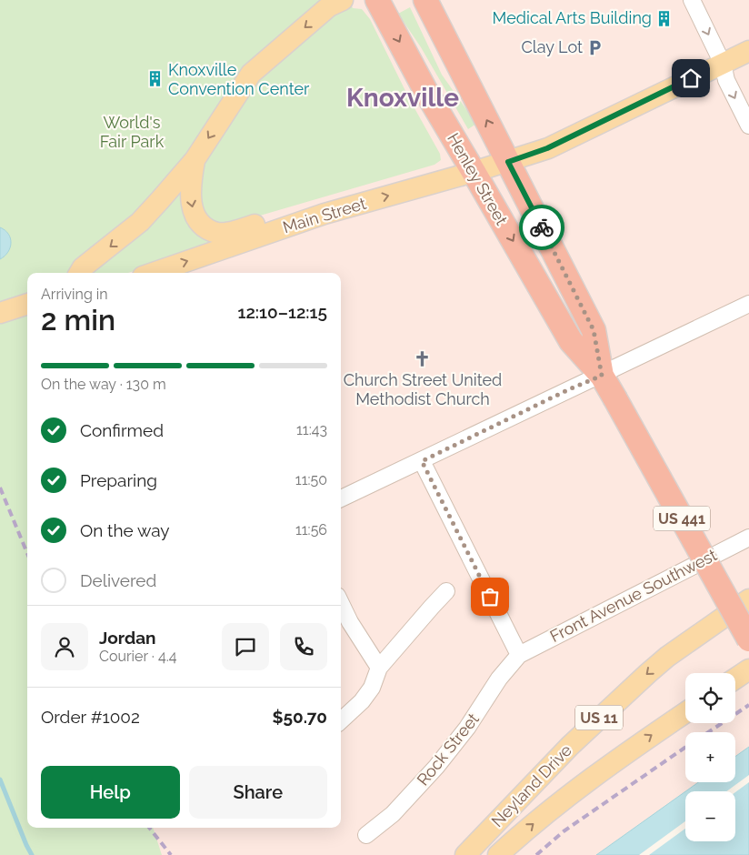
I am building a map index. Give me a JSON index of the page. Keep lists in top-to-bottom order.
{
  "streets": {
    "highway": ["Henley Street", "US 441"],
    "main road": ["Main Street", "US 11", "Neyland Drive"],
    "street": ["Front Avenue Southwest", "Rock Street"]
  },
  "crossings": [
    ["Henley Street", "Main Street"],
    ["Front Avenue Southwest", "Rock Street"]
  ],
  "one_way": ["Main Street"],
  "districts": ["Knoxville"],
  "parks": ["World's Fair Park"],
  "places": {
    "building": ["Medical Arts Building", "Knoxville Convention Center"],
    "parking": ["Clay Lot"],
    "church": ["Church Street United Methodist Church"]
  },
  "page": {
    "heading": ["2 min", "Arriving in", "12:10–12:15"],
    "panel": [
      "Jordan",
      "Courier · 4.4",
      "Order #1002",
      "$50.70"
    ],
    "bar": "On the way · 130 m",
    "list": [
      ["Confirmed", "11:43"],
      ["Preparing", "11:50"],
      ["On the way", "11:56"],
      "Delivered"
    ],
    "map_buttons": ["+", "−"],
    "buttons": ["Help", "Share"]
  }
}
